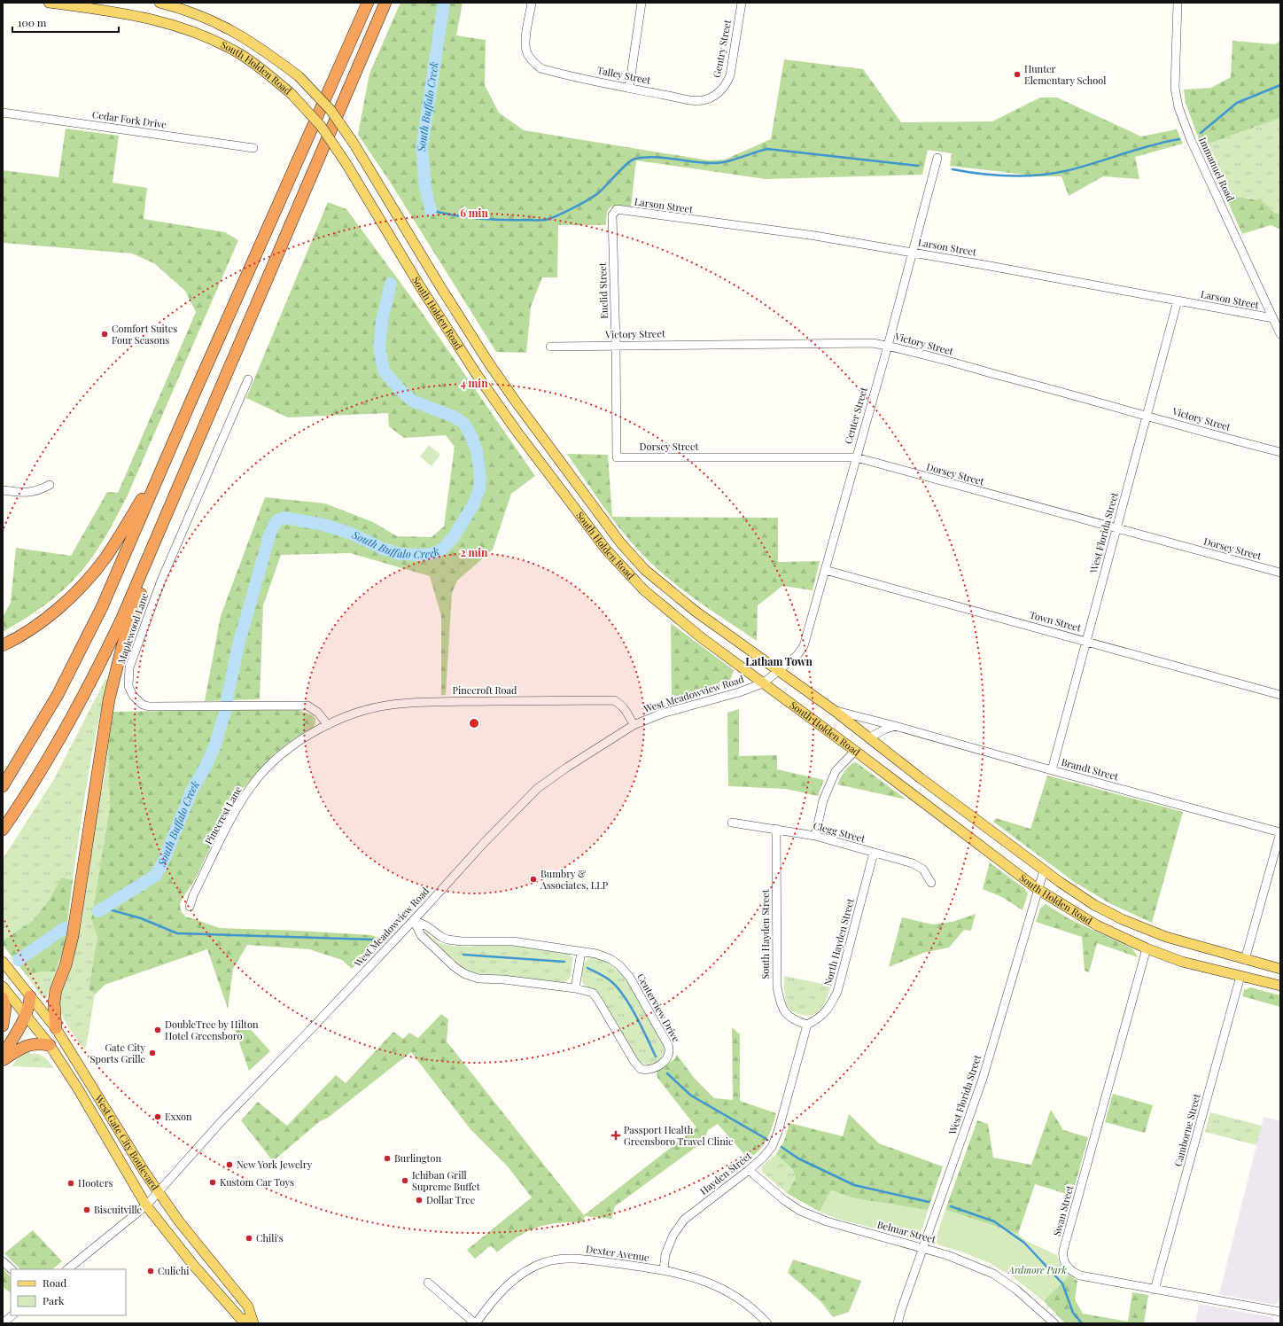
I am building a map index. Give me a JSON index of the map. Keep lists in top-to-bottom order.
{
  "streets": {
    "main road": ["South Holden Road", "West Gate City Boulevard"],
    "street": [
      "Gentry Street",
      "Talley Street",
      "Cedar Fork Drive",
      "Immanuel Road",
      "Larson Street",
      "Euclid Street",
      "Victory Street",
      "Center Street",
      "Dorsey Street",
      "West Florida Street",
      "Town Street",
      "Maplewood Lane",
      "Pinecroft Road",
      "West Meadowview Road",
      "Brandt Street",
      "Pinecrest Lane",
      "Clegg Street",
      "South Hayden Street",
      "North Hayden Street",
      "Centerview Drive",
      "Camborne Street",
      "Hayden Street",
      "Swan Street",
      "Belmar Street",
      "Dexter Avenue"
    ]
  },
  "crossings": [
    ["Gentry Street", "Talley Street"],
    ["South Holden Road", "Center Street"],
    ["South Holden Road", "West Florida Street"],
    ["South Holden Road", "West Meadowview Road"],
    ["South Holden Road", "Brandt Street"],
    ["South Holden Road", "Camborne Street"],
    ["South Holden Road", "Swan Street"],
    ["Immanuel Road", "Larson Street"],
    ["Larson Street", "Euclid Street"],
    ["Larson Street", "Center Street"],
    ["Larson Street", "West Florida Street"],
    ["Euclid Street", "Victory Street"],
    ["Euclid Street", "Dorsey Street"],
    ["Victory Street", "Center Street"],
    ["Victory Street", "West Florida Street"],
    ["Center Street", "Dorsey Street"],
    ["Center Street", "Town Street"],
    ["Center Street", "West Meadowview Road"],
    ["Dorsey Street", "West Florida Street"],
    ["West Florida Street", "Town Street"],
    ["West Florida Street", "Brandt Street"],
    ["West Florida Street", "Belmar Street"],
    ["Maplewood Lane", "Pinecroft Road"],
    ["Maplewood Lane", "Pinecrest Lane"],
    ["Pinecroft Road", "West Meadowview Road"],
    ["Pinecroft Road", "Pinecrest Lane"],
    ["West Meadowview Road", "Centerview Drive"],
    ["West Meadowview Road", "West Gate City Boulevard"],
    ["Clegg Street", "South Hayden Street"],
    ["Clegg Street", "North Hayden Street"],
    ["South Hayden Street", "North Hayden Street"],
    ["South Hayden Street", "Hayden Street"],
    ["North Hayden Street", "Hayden Street"],
    ["Camborne Street", "Swan Street"],
    ["Hayden Street", "Belmar Street"],
    ["Hayden Street", "Dexter Avenue"]
  ],
  "districts": ["Latham Town"],
  "water": ["South Buffalo Creek"],
  "parks": ["Ardmore Park"],
  "places": {
    "other": [
      "Hunter Elementary School",
      "Comfort Suites Four Seasons",
      "Bumbry & Associates, LLP",
      "DoubleTree by Hilton Hotel Greensboro",
      "Gate City Sports Grille",
      "Exxon",
      "Burlington",
      "New York Jewelry",
      "Ichiban Grill Supreme Buffet",
      "Kustom Car Toys",
      "Hooters",
      "Dollar Tree",
      "Biscuitville",
      "Chili's",
      "Culichi"
    ],
    "health": ["Passport Health Greensboro Travel Clinic"]
  },
  "legend": ["Road", "Park"],
  "scale_bar": "100 m",
  "rings": ["6 min", "4 min", "2 min"]
}
